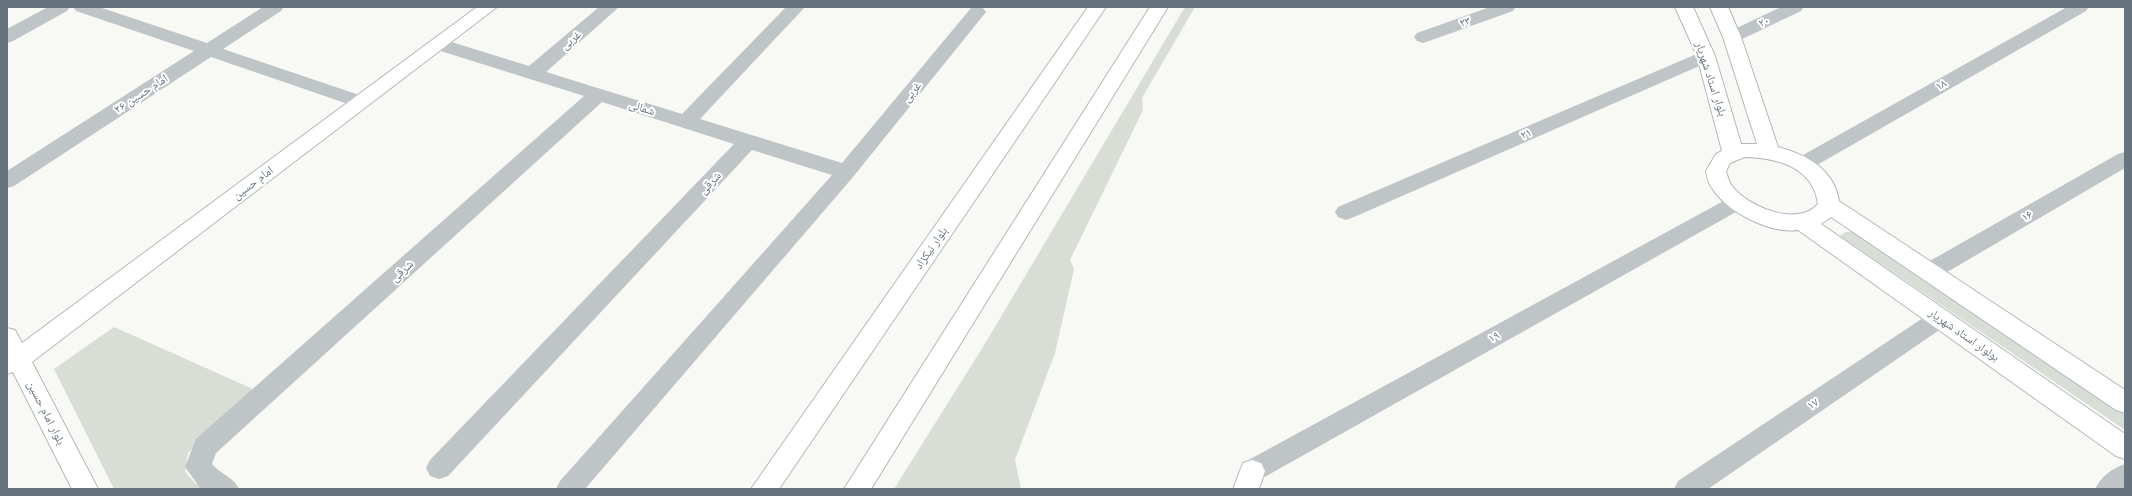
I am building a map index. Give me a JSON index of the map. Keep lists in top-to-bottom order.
{
  "streets": {
    "street": [
      "۲۳",
      "۲۰",
      "غربی",
      "بلوار استاد شهریار",
      "۱۸",
      "امام حسین ۲۶",
      "شمالی",
      "۲۱",
      "امام حسین",
      "شرقی",
      "۱۶",
      "بلوار نیکزاد",
      "بولوار استاد شهریار",
      "۱۹",
      "۱۷",
      "بلوار امام حسین"
    ]
  },
  "crossings": [
    ["غربی", "شمالی"],
    ["بلوار استاد شهریار", "۱۸"],
    ["بلوار استاد شهریار", "۲۱"],
    ["بلوار استاد شهریار", "بولوار استاد شهریار"],
    ["بلوار استاد شهریار", "۱۹"],
    ["۱۸", "بولوار استاد شهریار"],
    ["۱۸", "۱۹"],
    ["شمالی", "امام حسین"],
    ["شمالی", "شرقی"],
    ["امام حسین", "بلوار امام حسین"],
    ["بولوار استاد شهریار", "۱۹"],
    ["بولوار استاد شهریار", "۱۷"]
  ]
}
